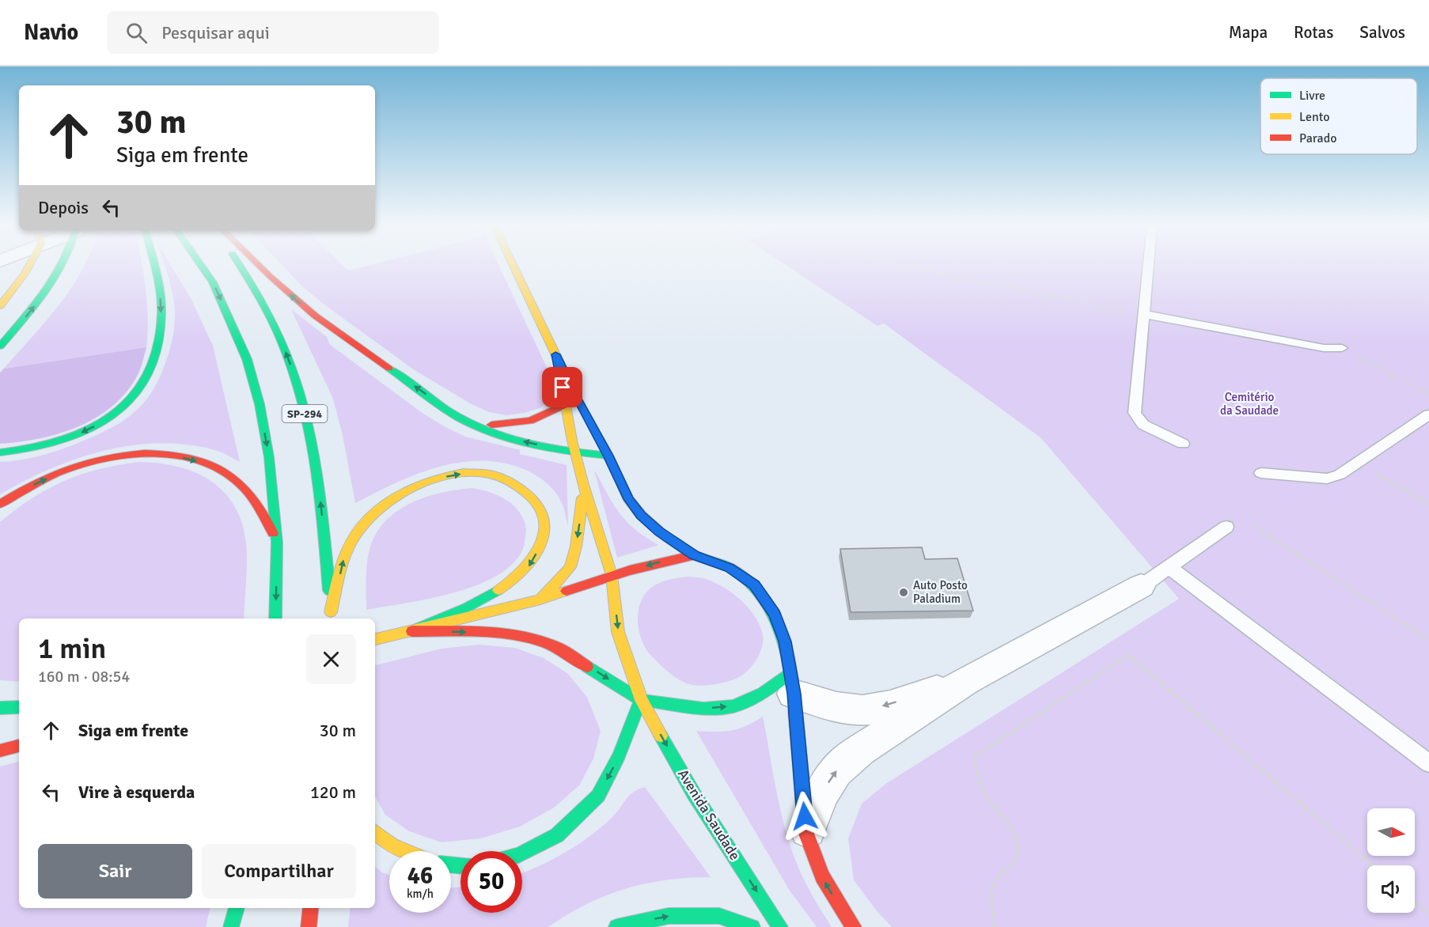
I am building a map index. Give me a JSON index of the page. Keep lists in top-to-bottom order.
{
  "streets": {
    "main road": ["SP-294", "Avenida Saudade"]
  },
  "one_way": ["Avenida Saudade"],
  "parks": ["Cemitério da Saudade"],
  "places": ["Auto Posto Paladium"],
  "legend": ["Livre", "Lento", "Parado"],
  "north": "right",
  "page": {
    "header": "Navio",
    "search": "Pesquisar aqui",
    "nav": ["Mapa", "Rotas", "Salvos"],
    "turn": ["30 m", "Siga em frente"],
    "then": "Depois",
    "heading": ["1 min", "160 m · 08:54"],
    "list": [
      {
        "name": "Siga em frente",
        "value": "30 m"
      },
      {
        "name": "Vire à esquerda",
        "value": "120 m"
      }
    ],
    "buttons": ["Sair", "Compartilhar"],
    "speed": "46 km/h",
    "limit": "50"
  }
}
